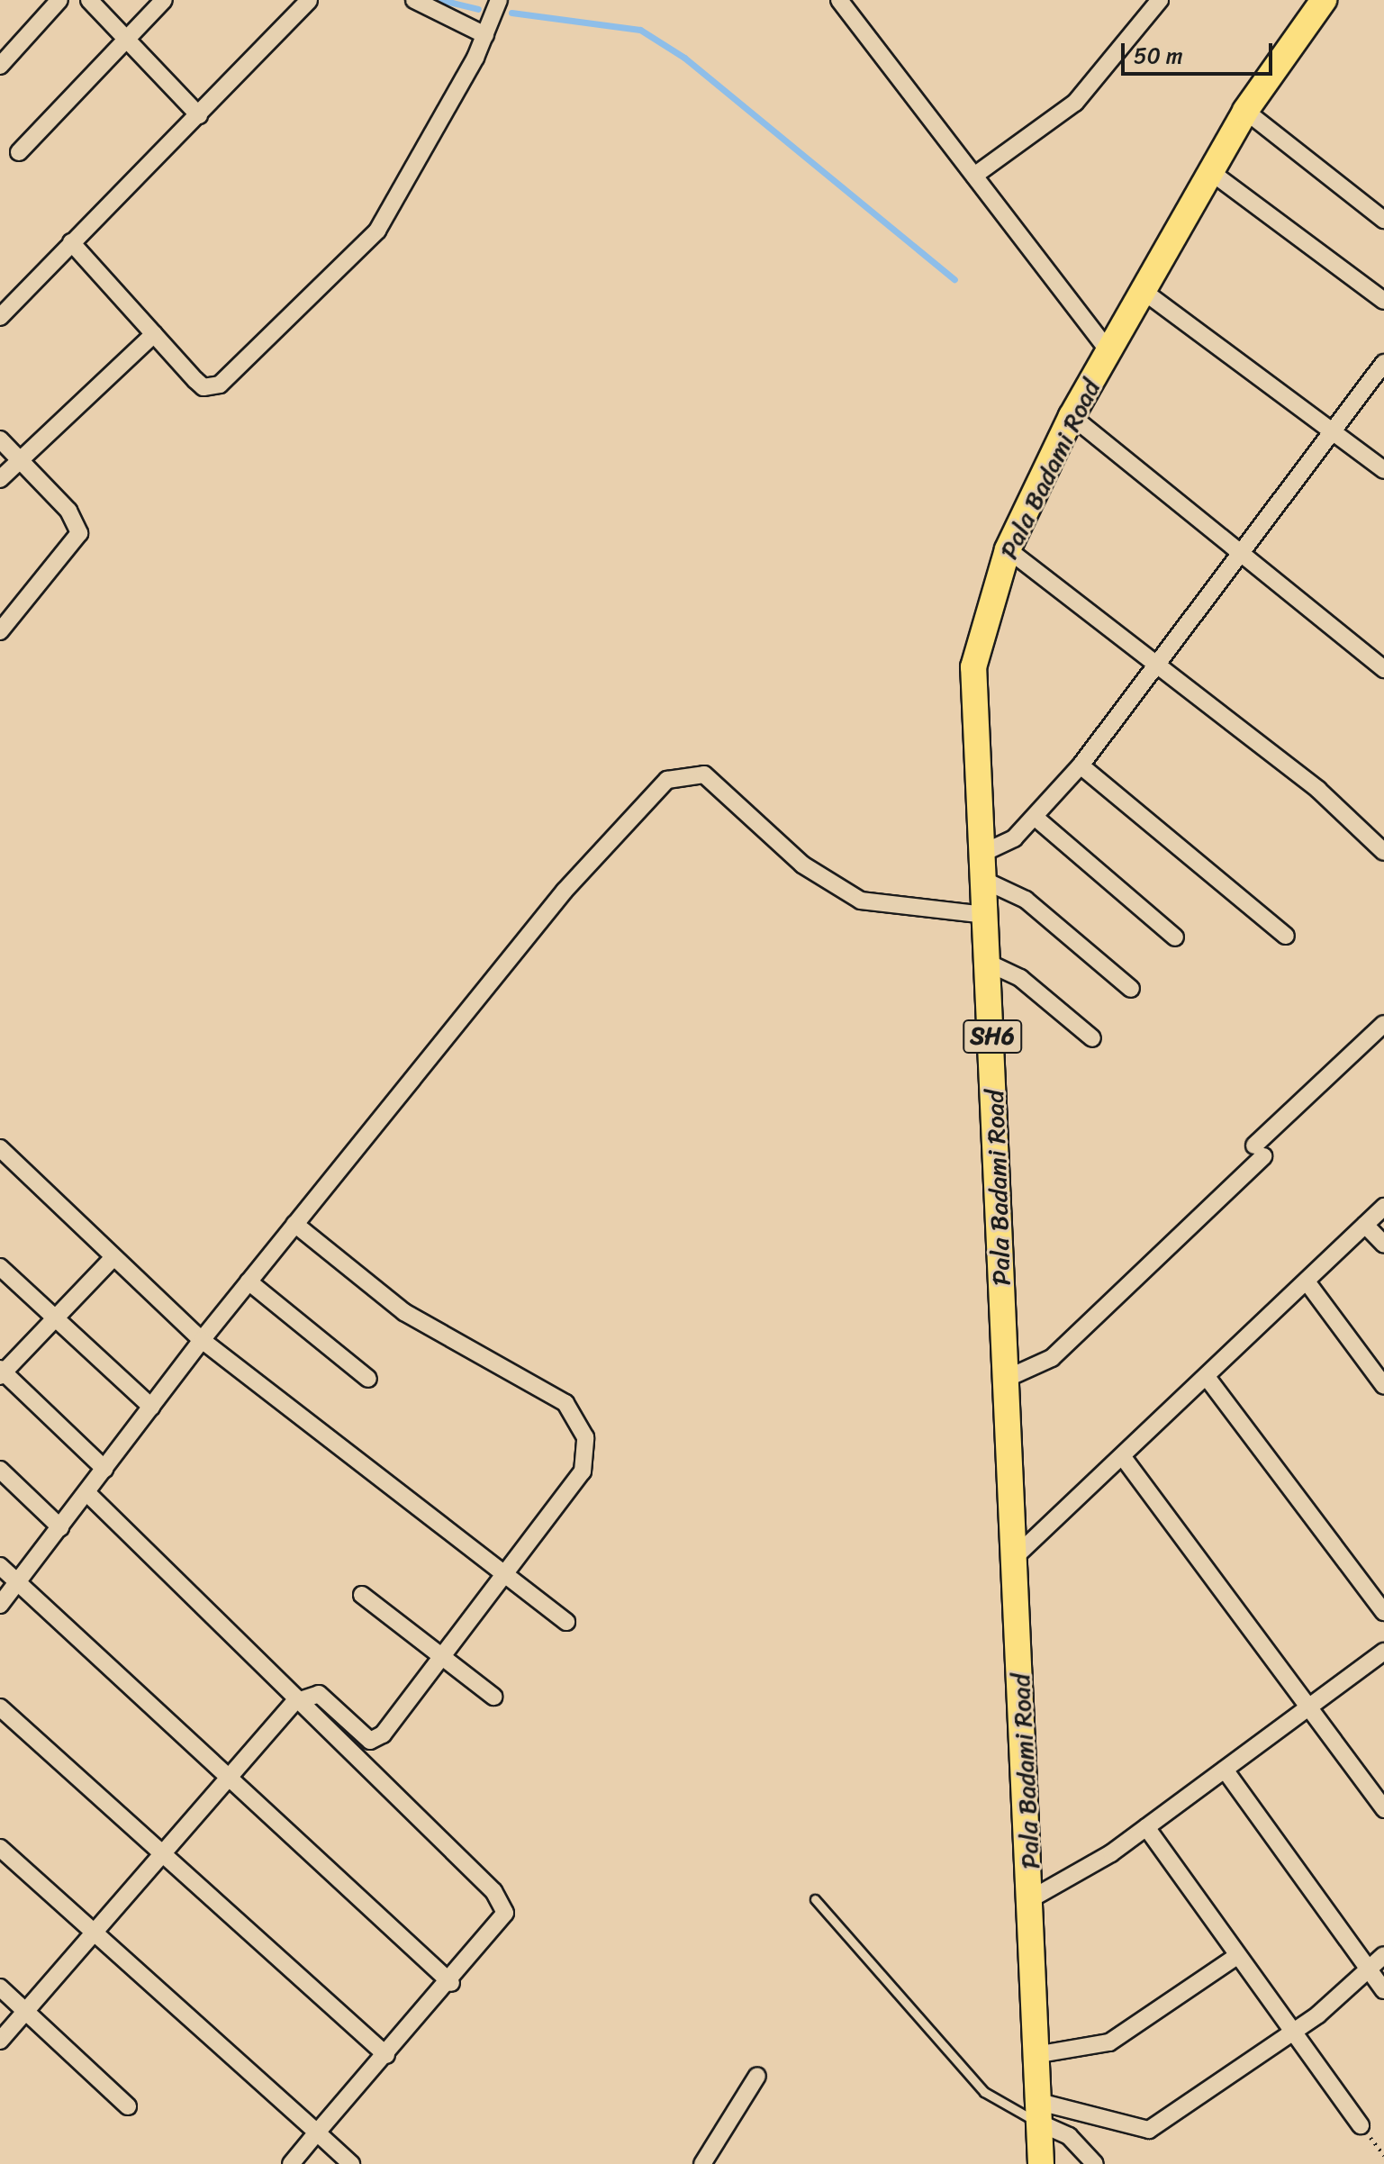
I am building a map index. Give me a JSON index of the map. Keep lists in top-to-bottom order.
{
  "streets": {
    "main road": ["Pala Badami Road", "SH6"]
  },
  "scale_bar": "50 m"
}
